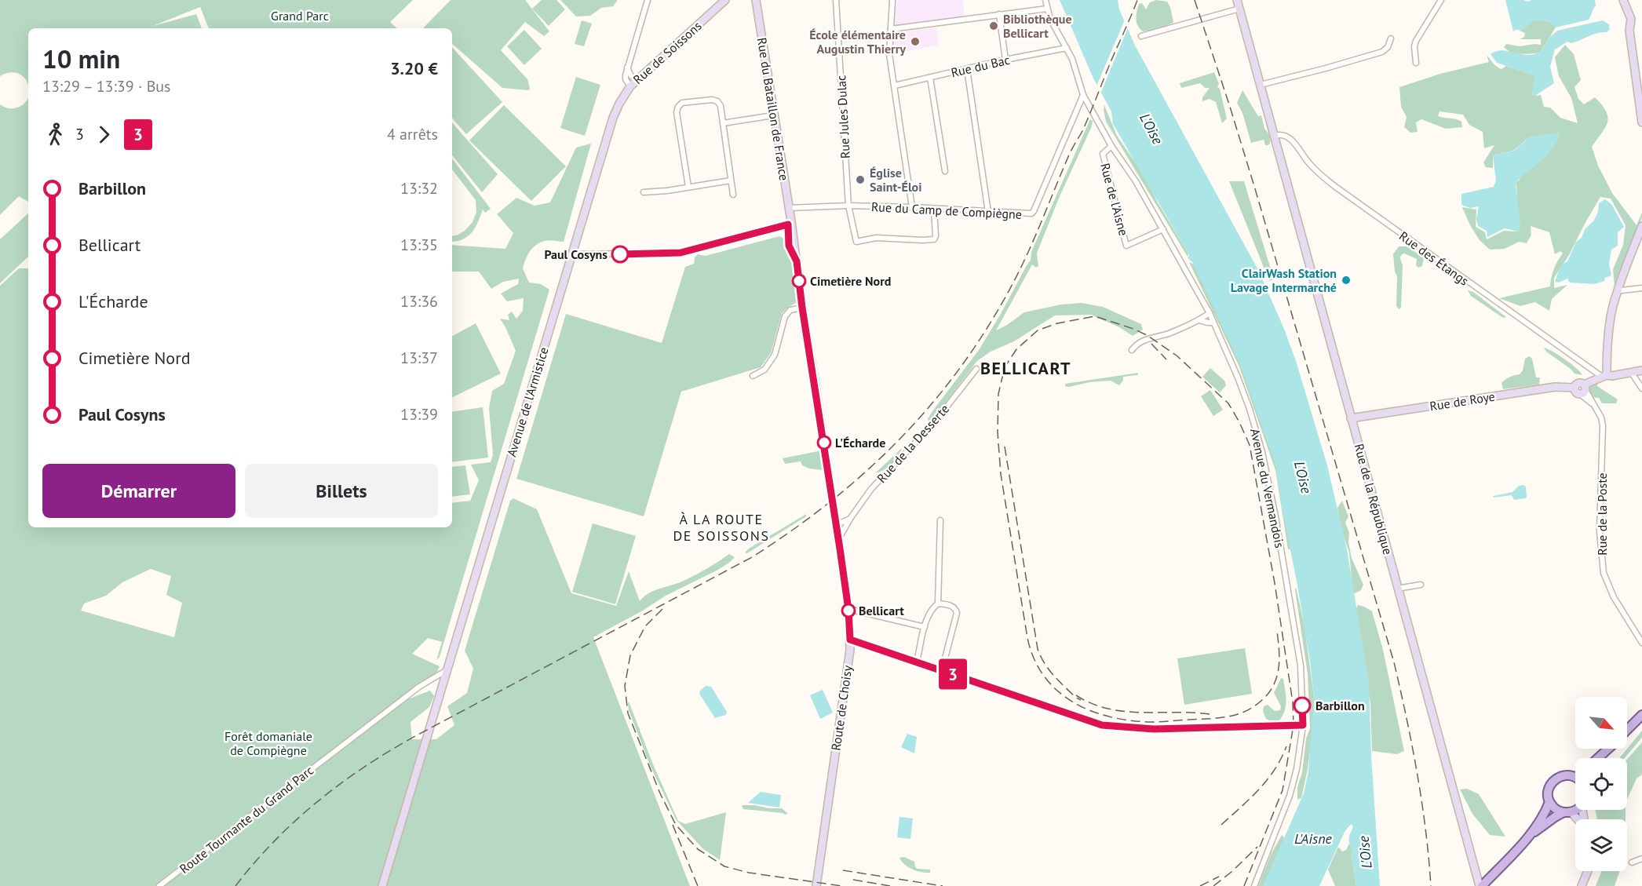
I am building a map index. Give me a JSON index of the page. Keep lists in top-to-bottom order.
{
  "streets": {
    "main road": [
      "Rue de Soissons",
      "Rue du Bataillon de France",
      "Rue de Roye",
      "Avenue de l'Armistice",
      "Rue de la République",
      "Route de Choisy"
    ],
    "street": [
      "Rue du Bac",
      "Rue Jules Dulac",
      "Rue de l'Aisne",
      "Rue du Camp de Compiègne",
      "Rue des Étangs",
      "Rue de la Desserte",
      "Avenue du Vermandois",
      "Rue de la Poste",
      "Route Tournante du Grand Parc"
    ]
  },
  "crossings": [
    ["Rue de Soissons", "Avenue de l'Armistice"],
    ["Rue du Bac", "Avenue du Vermandois"],
    ["Rue du Bataillon de France", "Rue du Camp de Compiègne"],
    ["Rue du Bataillon de France", "Route de Choisy"],
    ["Rue Jules Dulac", "Rue du Camp de Compiègne"],
    ["Rue de l'Aisne", "Avenue du Vermandois"],
    ["Rue du Camp de Compiègne", "Avenue du Vermandois"],
    ["Rue des Étangs", "Rue de la République"],
    ["Rue de Roye", "Rue de la République"],
    ["Rue de Roye", "Rue de la Poste"],
    ["Avenue de l'Armistice", "Route Tournante du Grand Parc"],
    ["Rue de la Desserte", "Route de Choisy"]
  ],
  "districts": ["BELLICART", "À LA ROUTE DE SOISSONS"],
  "water": ["L'Oise", "L'Aisne"],
  "parks": ["Grand Parc", "Forêt domaniale de Compiègne"],
  "places": [
    "Bibliothèque Bellicart",
    "École élémentaire Augustin Thierry",
    "Église Saint-Éloi",
    "Paul Cosyns",
    "ClairWash Station Lavage Intermarché",
    "Cimetière Nord",
    "L'Écharde",
    "Bellicart",
    "Barbillon"
  ],
  "lines": ["bus line 3"],
  "north": "bottom right",
  "page": {
    "on_map": "3",
    "heading": ["10 min", "13:29 – 13:39 · Bus", "3.20 €"],
    "legs": ["3", "3", "4 arrêts"],
    "list": [
      {
        "name": "Barbillon",
        "value": "13:32"
      },
      {
        "name": "Bellicart",
        "value": "13:35"
      },
      {
        "name": "L'Écharde",
        "value": "13:36"
      },
      {
        "name": "Cimetière Nord",
        "value": "13:37"
      },
      {
        "name": "Paul Cosyns",
        "value": "13:39"
      }
    ],
    "buttons": ["Démarrer", "Billets"]
  }
}
